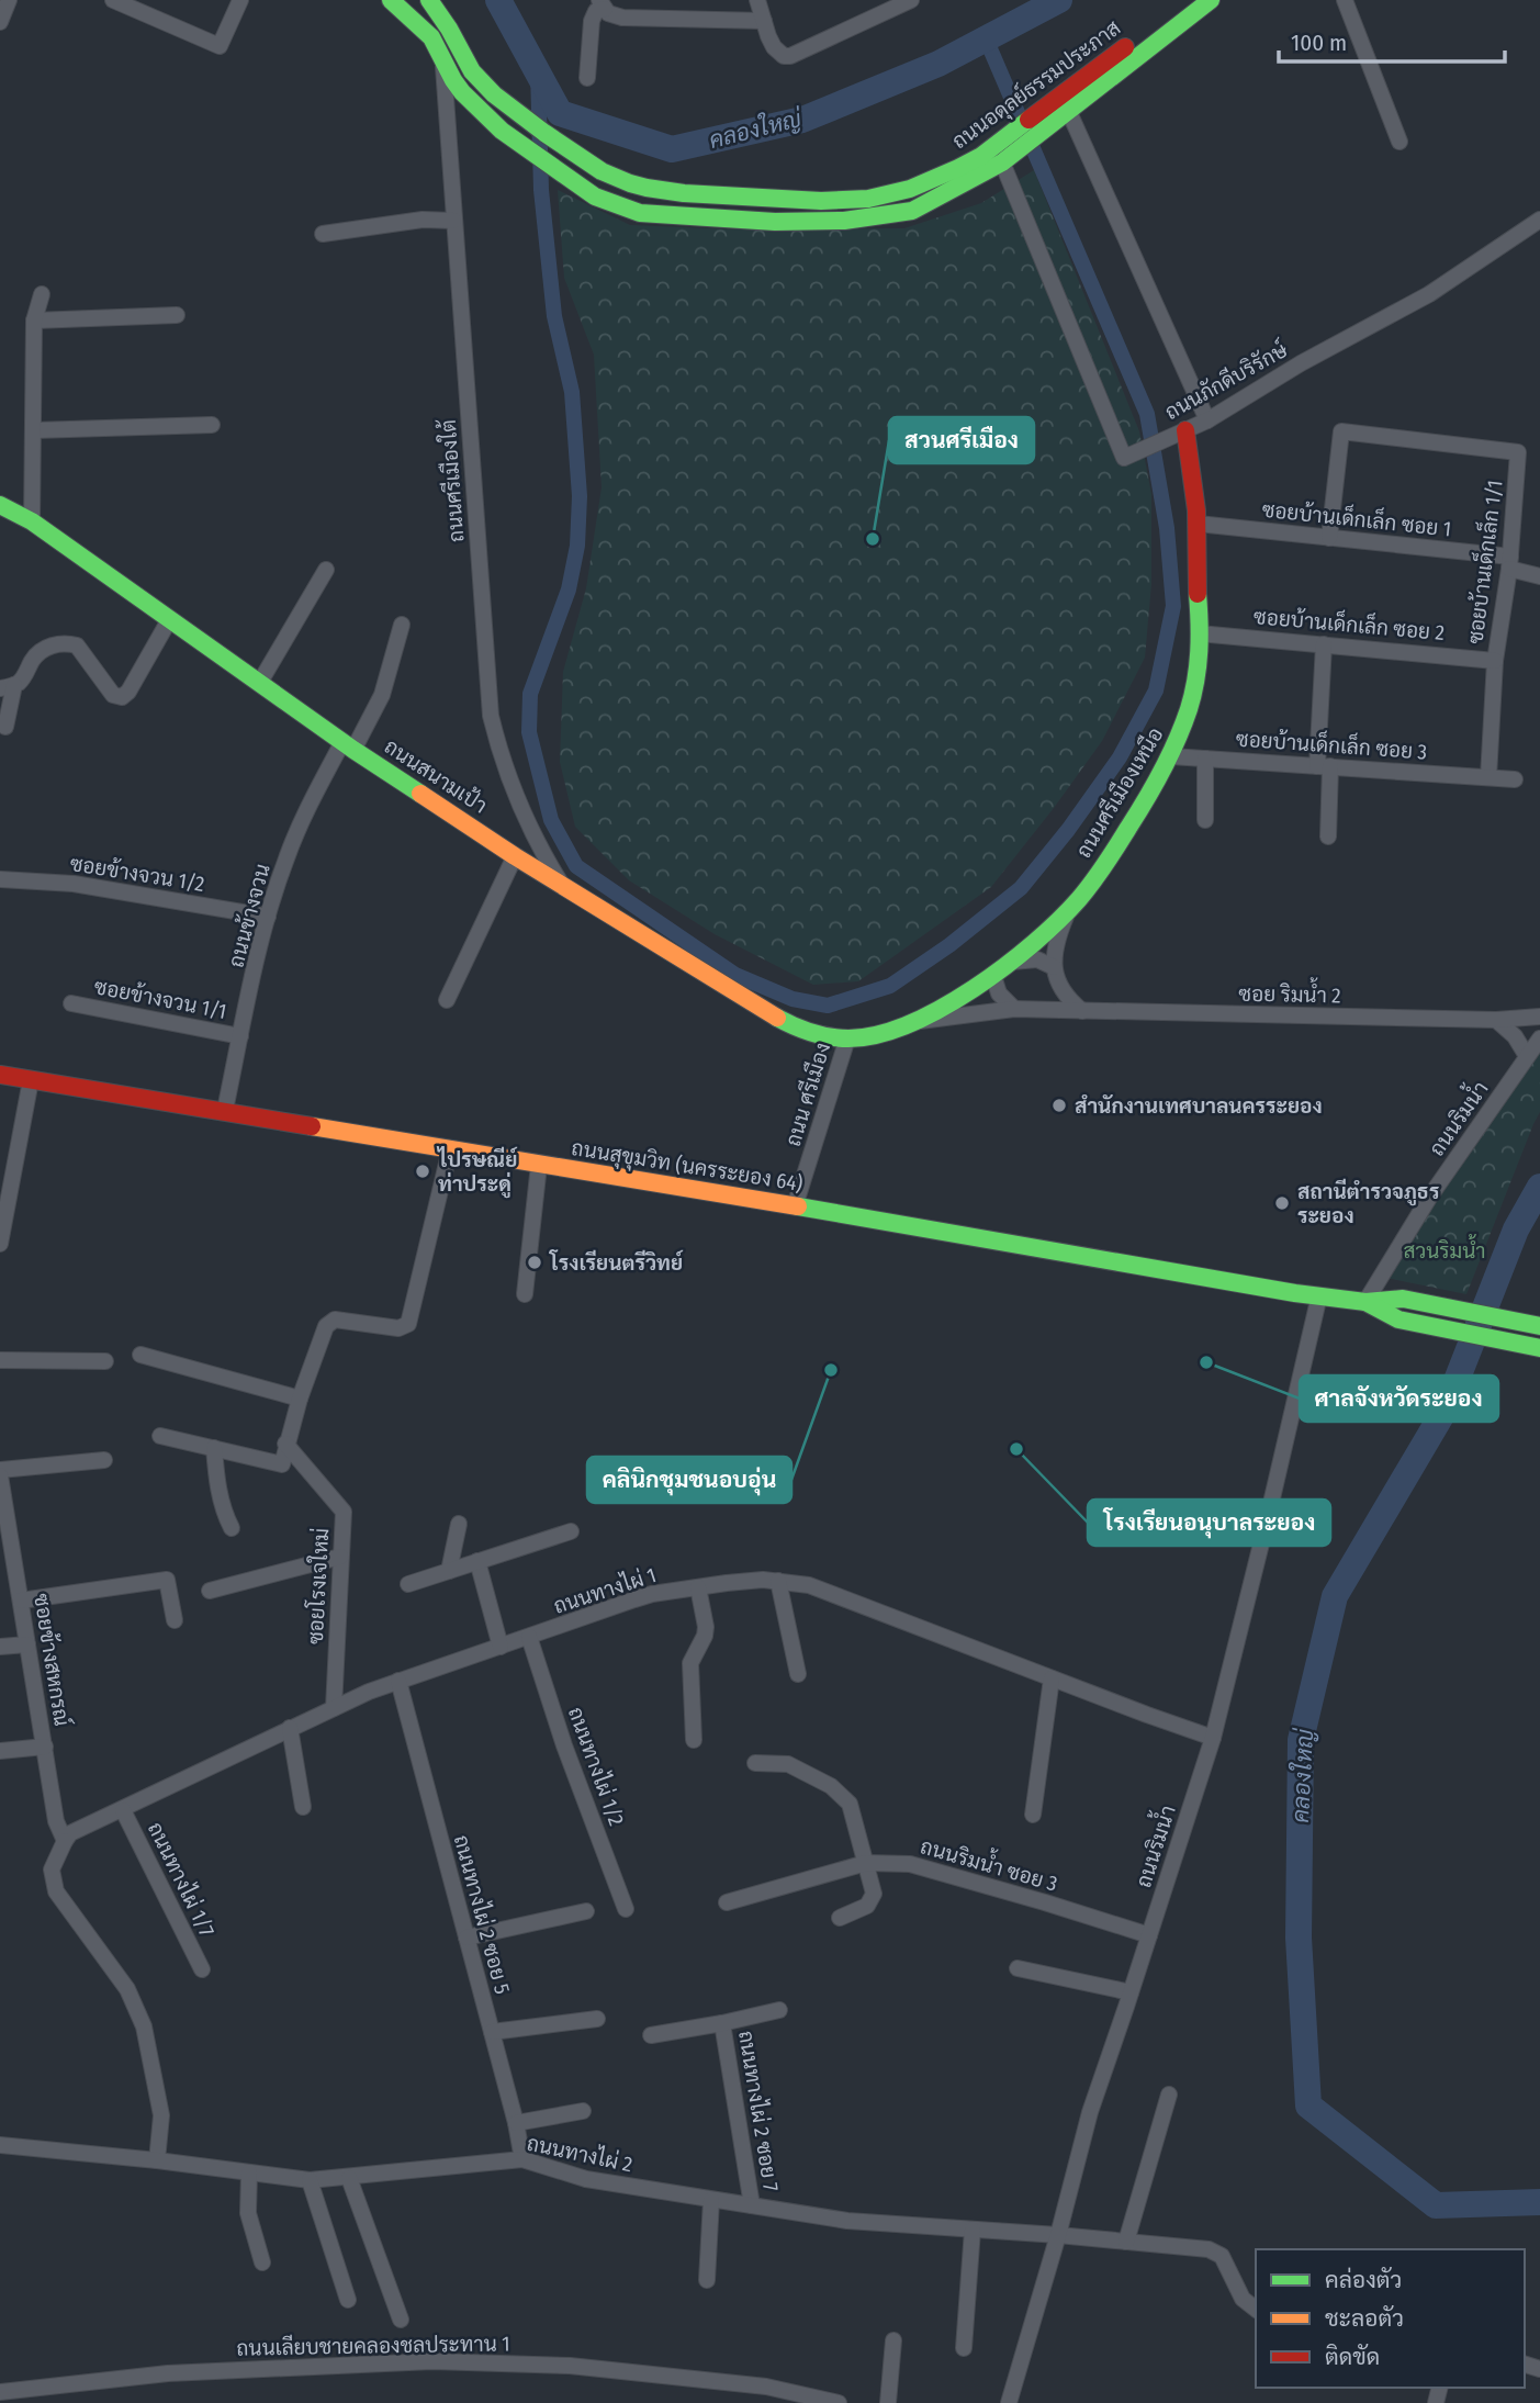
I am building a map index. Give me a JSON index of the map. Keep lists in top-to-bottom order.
{
  "streets": {
    "street": [
      "ถนนอดุลย์ธรรมประภาส",
      "ถนนภักดีบริรักษ์",
      "ถนนศรีเมืองใต้",
      "ซอยบ้านเด็กเล็ก ซอย 1",
      "ซอยบ้านเด็กเล็ก 1/1",
      "ซอยบ้านเด็กเล็ก ซอย 2",
      "ซอยบ้านเด็กเล็ก ซอย 3",
      "ถนนสนามเป้า",
      "ถนนศรีเมืองเหนือ",
      "ซอยข้างจวน 1/2",
      "ถนนข้างจวน",
      "ซอย ริมน้ำ 2",
      "ซอยข้างจวน 1/1",
      "ถนน ศรีเมือง",
      "ถนนริมน้ำ",
      "ถนนสุขุมวิท (นครระยอง 64)",
      "ซอยโรงเจใหม่",
      "ถนนทางไผ่ 1",
      "ซอยข้างสหกรณ์",
      "ถนนทางไผ่ 1/2",
      "ถนนริมน้ำ ซอย 3",
      "ถนนทางไผ่ 1/7",
      "ถนนทางไผ่ 2 ซอย 5",
      "ถนนทางไผ่ 2 ซอย 7",
      "ถนนทางไผ่ 2",
      "ถนนเลียบชายคลองชลประทาน 1"
    ]
  },
  "crossings": [
    ["ถนนอดุลย์ธรรมประภาส", "ถนนภักดีบริรักษ์"],
    ["ถนนอดุลย์ธรรมประภาส", "ถนนศรีเมืองใต้"],
    ["ถนนภักดีบริรักษ์", "ถนนศรีเมืองเหนือ"],
    ["ถนนศรีเมืองใต้", "ถนนสนามเป้า"],
    ["ซอยบ้านเด็กเล็ก ซอย 1", "ซอยบ้านเด็กเล็ก 1/1"],
    ["ซอยบ้านเด็กเล็ก ซอย 1", "ถนนศรีเมืองเหนือ"],
    ["ซอยบ้านเด็กเล็ก 1/1", "ซอยบ้านเด็กเล็ก ซอย 2"],
    ["ซอยบ้านเด็กเล็ก 1/1", "ซอยบ้านเด็กเล็ก ซอย 3"],
    ["ซอยบ้านเด็กเล็ก ซอย 2", "ถนนศรีเมืองเหนือ"],
    ["ซอยบ้านเด็กเล็ก ซอย 3", "ถนนศรีเมืองเหนือ"],
    ["ถนนสนามเป้า", "ถนนศรีเมืองเหนือ"],
    ["ถนนสนามเป้า", "ถนนข้างจวน"],
    ["ถนนสนามเป้า", "ถนน ศรีเมือง"],
    ["ถนนศรีเมืองเหนือ", "ซอย ริมน้ำ 2"],
    ["ซอยข้างจวน 1/2", "ถนนข้างจวน"],
    ["ถนนข้างจวน", "ซอยข้างจวน 1/1"],
    ["ถนนข้างจวน", "ถนนสุขุมวิท (นครระยอง 64)"],
    ["ถนน ศรีเมือง", "ถนนสุขุมวิท (นครระยอง 64)"],
    ["ถนนริมน้ำ", "ถนนสุขุมวิท (นครระยอง 64)"],
    ["ถนนริมน้ำ", "ถนนทางไผ่ 1"],
    ["ถนนริมน้ำ", "ถนนริมน้ำ ซอย 3"],
    ["ถนนริมน้ำ", "ถนนทางไผ่ 2"],
    ["ซอยโรงเจใหม่", "ถนนทางไผ่ 1"],
    ["ถนนทางไผ่ 1", "ซอยข้างสหกรณ์"],
    ["ถนนทางไผ่ 1", "ถนนทางไผ่ 1/2"],
    ["ถนนทางไผ่ 1", "ถนนทางไผ่ 1/7"],
    ["ถนนทางไผ่ 1", "ถนนทางไผ่ 2 ซอย 5"],
    ["ถนนทางไผ่ 2 ซอย 5", "ถนนทางไผ่ 2"],
    ["ถนนทางไผ่ 2 ซอย 7", "ถนนทางไผ่ 2"]
  ],
  "water": ["คลองใหญ่"],
  "parks": ["สวนริมน้ำ"],
  "places": [
    "สวนศรีเมือง",
    "สำนักงานเทศบาลนครระยอง",
    "ไปรษณีย์ ท่าประดู่",
    "สถานีตำรวจภูธร ระยอง",
    "โรงเรียนตรีวิทย์",
    "ศาลจังหวัดระยอง",
    "คลินิกชุมชนอบอุ่น",
    "โรงเรียนอนุบาลระยอง"
  ],
  "legend": ["คล่องตัว", "ชะลอตัว", "ติดขัด"],
  "scale_bar": "100 m"
}
